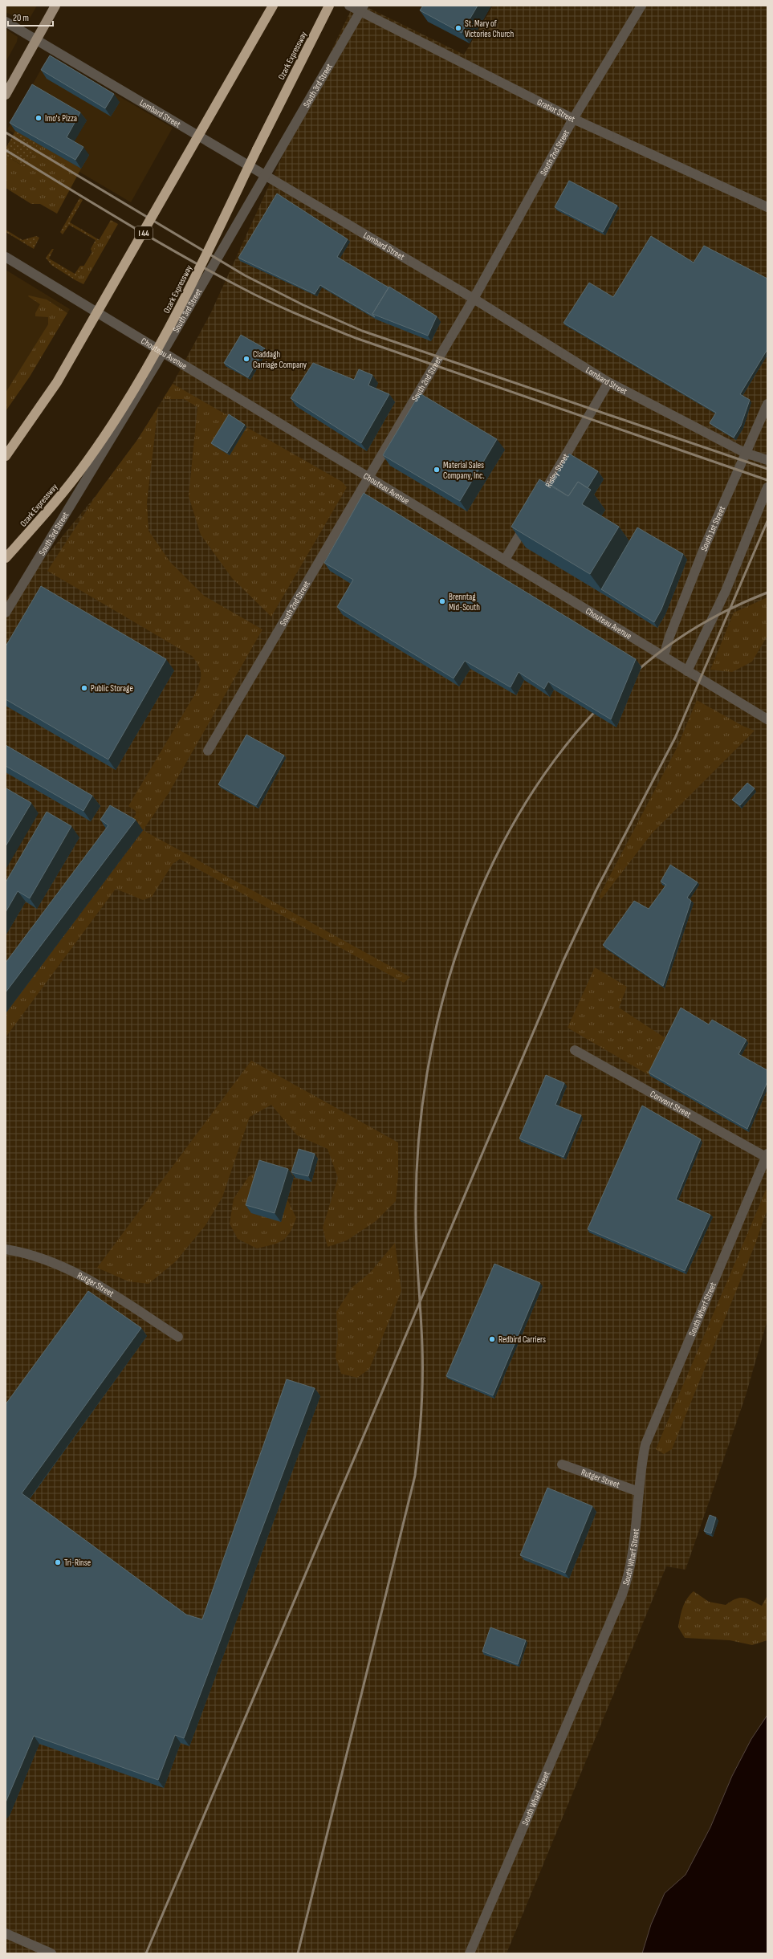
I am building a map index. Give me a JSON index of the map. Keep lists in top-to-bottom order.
{
  "streets": {
    "highway": ["Ozark Expressway", "I 44"],
    "street": [
      "South 3rd Street",
      "Gratiot Street",
      "Lombard Street",
      "South 2nd Street",
      "Chouteau Avenue",
      "Risley Street",
      "South 1st Street",
      "Convent Street",
      "Rutger Street",
      "South Wharf Street"
    ]
  },
  "crossings": [
    ["South 3rd Street", "Gratiot Street"],
    ["South 3rd Street", "Lombard Street"],
    ["South 3rd Street", "Chouteau Avenue"],
    ["Gratiot Street", "South 2nd Street"],
    ["Lombard Street", "South 2nd Street"],
    ["Lombard Street", "Risley Street"],
    ["Lombard Street", "South 1st Street"],
    ["South 2nd Street", "Chouteau Avenue"],
    ["Chouteau Avenue", "South 1st Street"],
    ["Convent Street", "South Wharf Street"],
    ["Rutger Street", "South Wharf Street"]
  ],
  "places": [
    "St. Mary of Victories Church",
    "Imo's Pizza",
    "Claddagh Carriage Company",
    "Material Sales Company, Inc.",
    "Brenntag Mid-South",
    "Public Storage",
    "Redbird Carriers",
    "Tri-Rinse"
  ],
  "scale_bar": "20 m"
}
